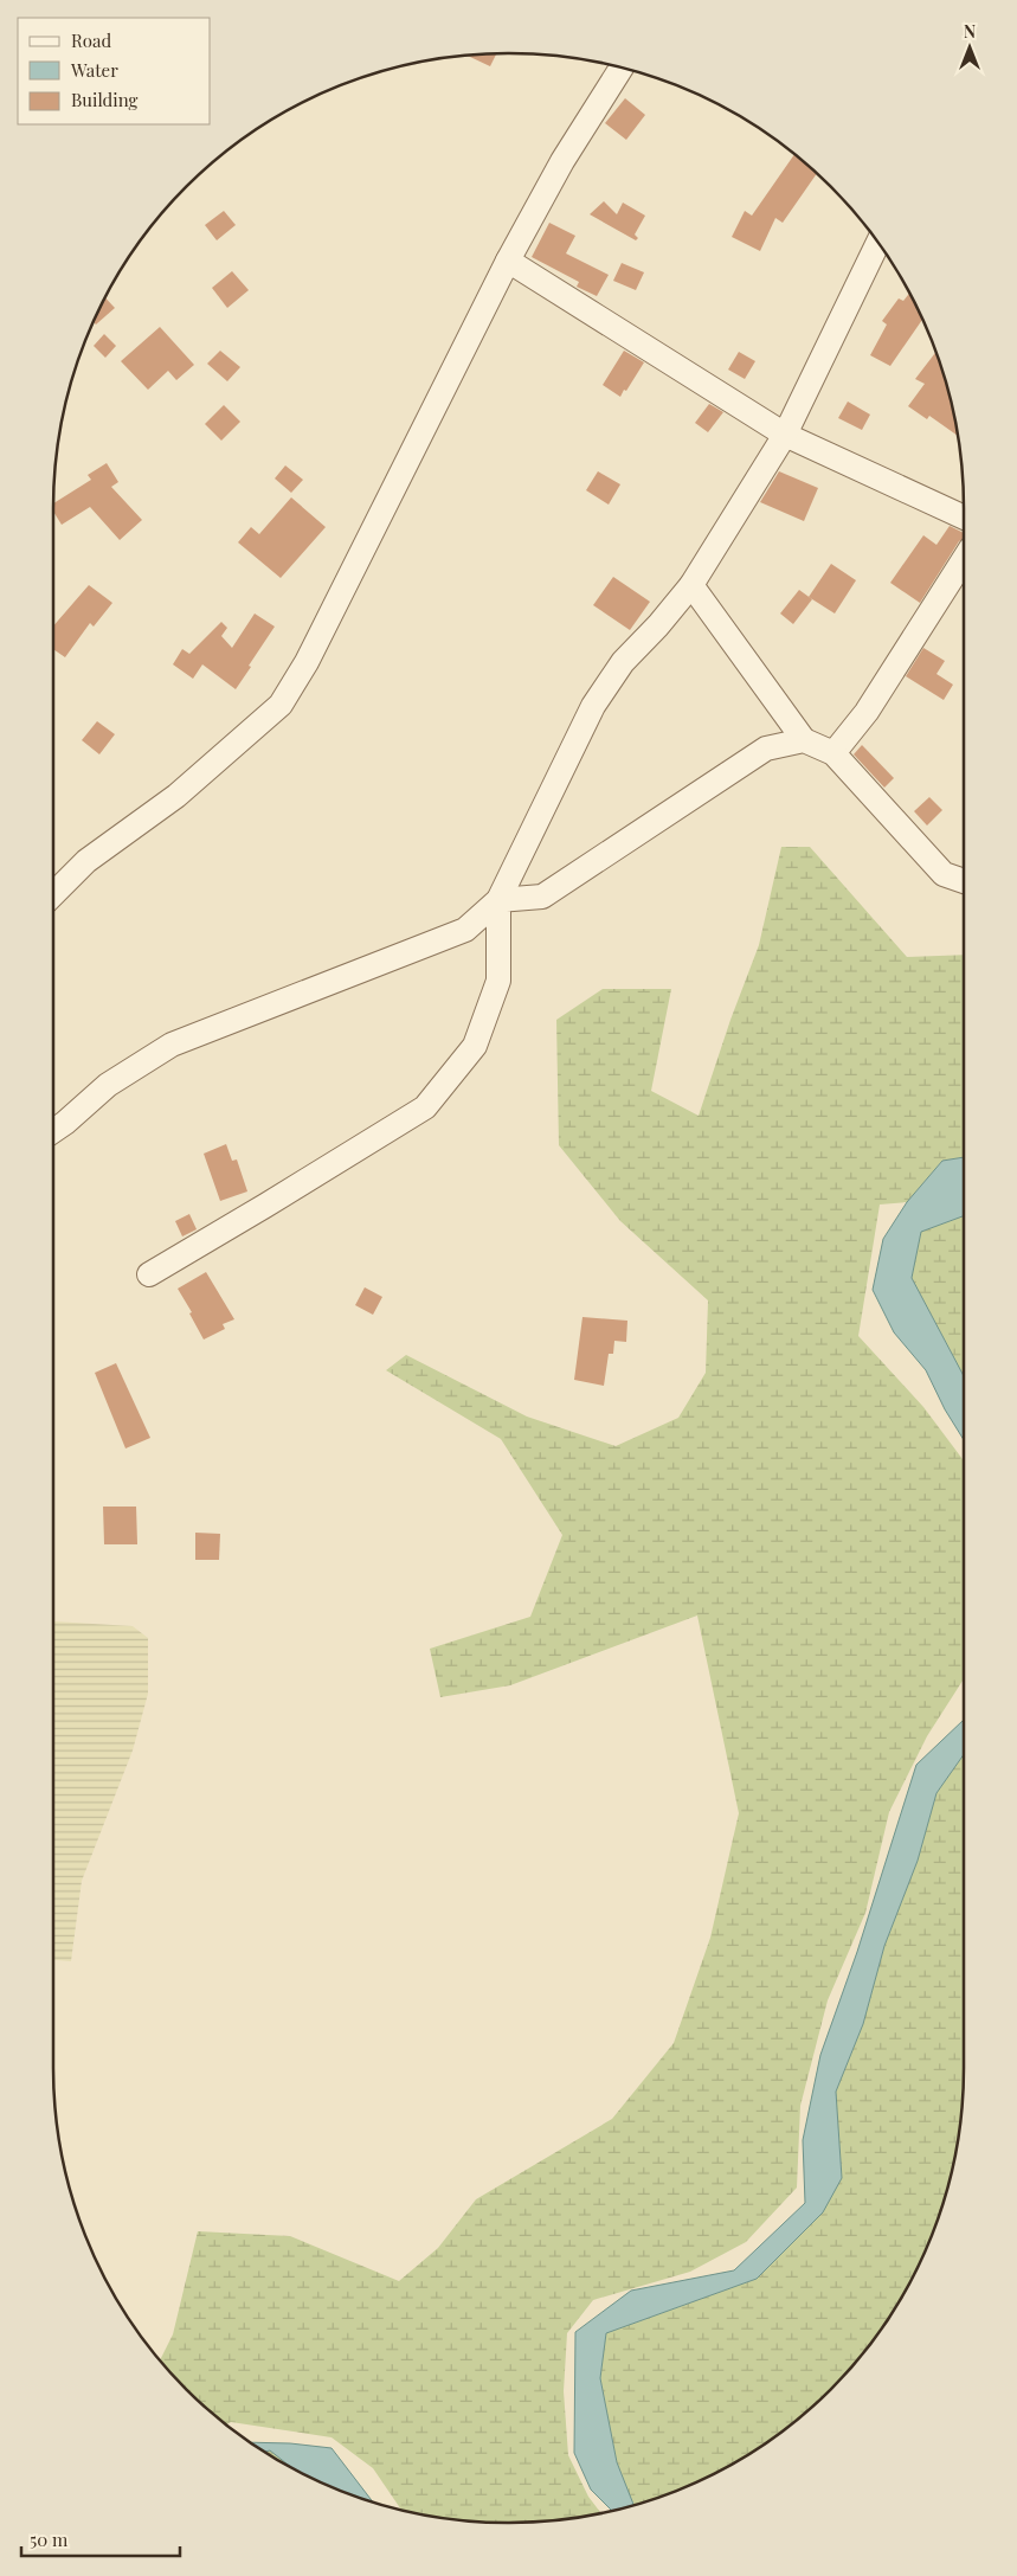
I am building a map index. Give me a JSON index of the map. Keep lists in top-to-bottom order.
{
  "legend": ["Road", "Water", "Building"],
  "scale_bar": "50 m",
  "north": "top"
}
